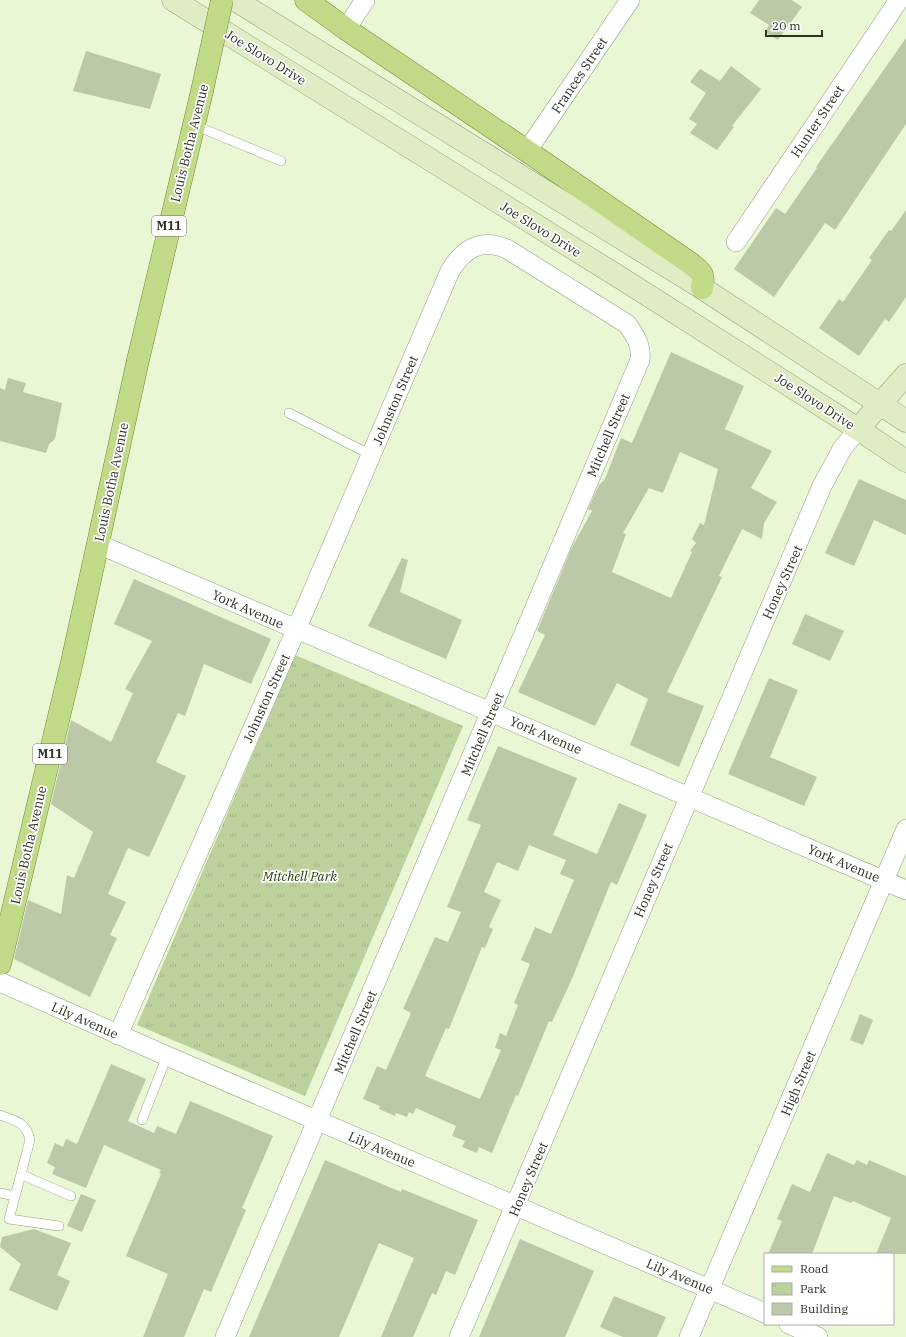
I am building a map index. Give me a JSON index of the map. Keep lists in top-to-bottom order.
{
  "streets": {
    "main road": ["Joe Slovo Drive", "Louis Botha Avenue", "M11"],
    "street": [
      "Frances Street",
      "Hunter Street",
      "Johnston Street",
      "Mitchell Street",
      "Honey Street",
      "York Avenue",
      "Lily Avenue",
      "High Street"
    ]
  },
  "crossings": [
    ["Joe Slovo Drive", "Honey Street"],
    ["Louis Botha Avenue", "York Avenue"],
    ["Johnston Street", "Mitchell Street"],
    ["Johnston Street", "York Avenue"],
    ["Johnston Street", "Lily Avenue"],
    ["Mitchell Street", "York Avenue"],
    ["Mitchell Street", "Lily Avenue"],
    ["Honey Street", "York Avenue"],
    ["Honey Street", "Lily Avenue"],
    ["York Avenue", "High Street"],
    ["Lily Avenue", "High Street"]
  ],
  "parks": ["Mitchell Park"],
  "legend": ["Road", "Park", "Building"],
  "scale_bar": "20 m"
}
